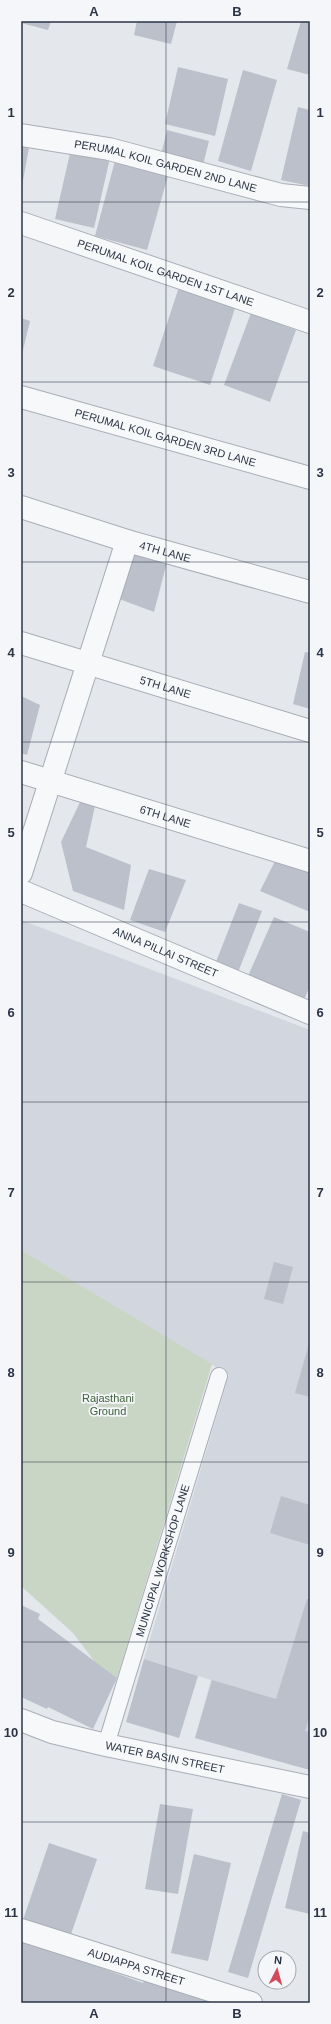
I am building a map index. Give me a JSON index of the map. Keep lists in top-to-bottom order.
{
  "streets": {
    "street": [
      "PERUMAL KOIL GARDEN 2ND LANE",
      "PERUMAL KOIL GARDEN 1ST LANE",
      "PERUMAL KOIL GARDEN 3RD LANE",
      "4TH LANE",
      "5TH LANE",
      "6TH LANE",
      "ANNA PILLAI STREET",
      "WATER BASIN STREET",
      "AUDIAPPA STREET"
    ],
    "lane": ["MUNICIPAL WORKSHOP LANE"]
  },
  "crossings": [
    ["MUNICIPAL WORKSHOP LANE", "WATER BASIN STREET"]
  ],
  "parks": ["Rajasthani Ground"],
  "north": "top",
  "grid": {
    "columns": ["A", "B"],
    "rows": [
      "1",
      "2",
      "3",
      "4",
      "5",
      "6",
      "7",
      "8",
      "9",
      "10",
      "11"
    ]
  }
}
